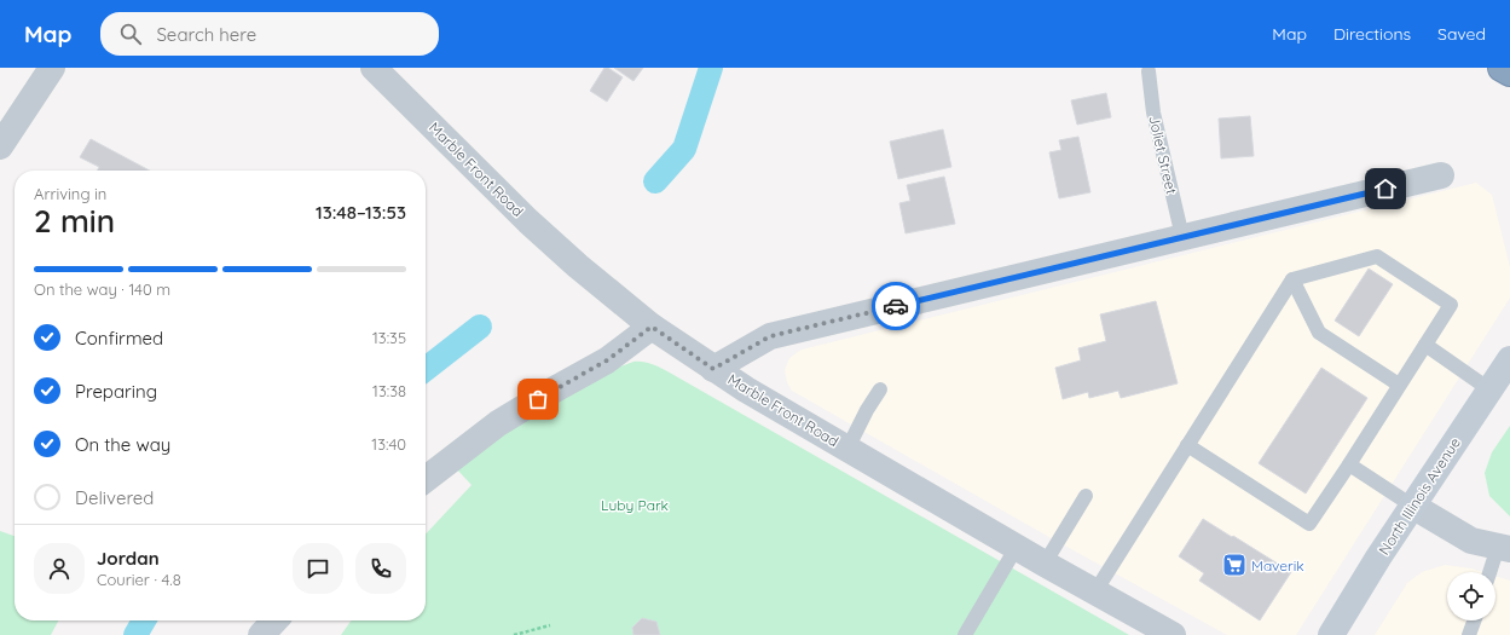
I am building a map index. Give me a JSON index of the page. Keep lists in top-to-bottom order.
{
  "streets": {
    "main road": ["North Illinois Avenue"],
    "street": ["Marble Front Road"],
    "lane": ["Joliet Street"]
  },
  "parks": ["Luby Park"],
  "places": {
    "supermarket": ["Maverik"]
  },
  "page": {
    "header": "Map",
    "search": "Search here",
    "nav": ["Map", "Directions", "Saved"],
    "heading": ["2 min", "Arriving in", "13:48–13:53"],
    "panel": ["Jordan", "Courier · 4.8"],
    "bar": "On the way · 140 m",
    "list": [
      ["Confirmed", "13:35"],
      ["Preparing", "13:38"],
      ["On the way", "13:40"],
      "Delivered"
    ]
  }
}
